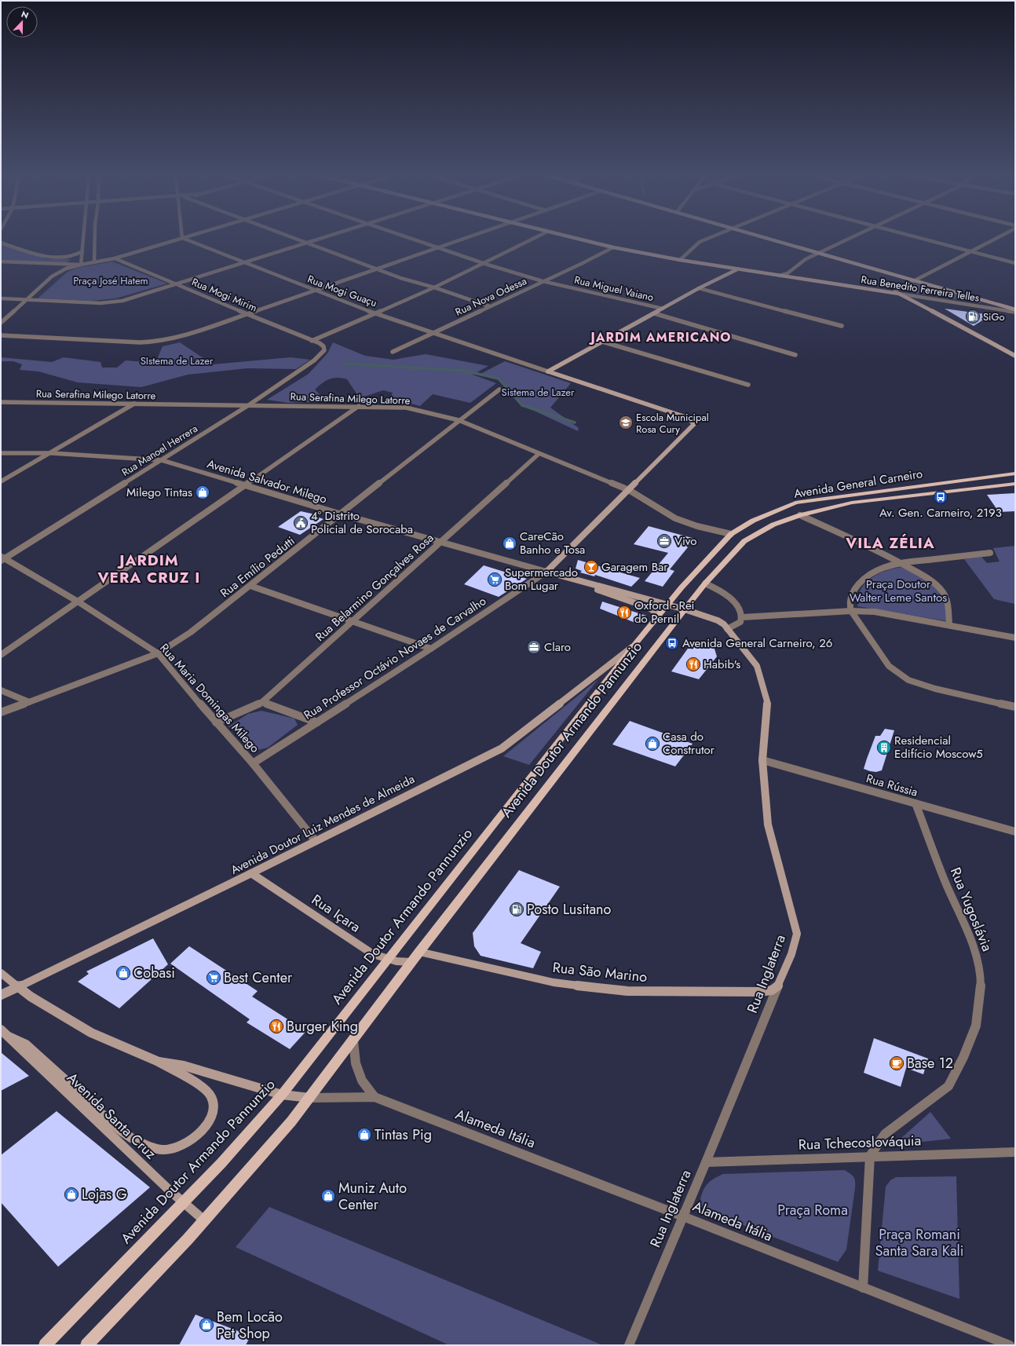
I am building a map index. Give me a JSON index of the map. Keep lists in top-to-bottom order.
{
  "streets": {
    "main road": [
      "Rua Benedito Ferreira Telles",
      "Avenida Salvador Milego",
      "Avenida General Carneiro",
      "Rua Professor Octávio Novaes de Carvalho",
      "Avenida Doutor Armando Pannunzio",
      "Avenida Doutor Luiz Mendes de Almeida",
      "Rua Içara",
      "Rua São Marino",
      "Rua Inglaterra",
      "Avenida Santa Cruz"
    ],
    "street": [
      "Rua Miguel Vaiano",
      "Rua Mogi Guaçu",
      "Rua Mogi Mirim",
      "Rua Nova Odessa",
      "Rua Serafina Milego Latorre",
      "Rua Manoel Herrera",
      "Rua Emílio Pedutti",
      "Rua Belarmino Gonçalves Rosa",
      "Rua Maria Domingas Milego",
      "Rua Rússia",
      "Rua Yugoslávia",
      "Alameda Itália",
      "Rua Tchecoslováquia"
    ]
  },
  "crossings": [
    ["Rua Miguel Vaiano", "Rua Nova Odessa"],
    ["Rua Benedito Ferreira Telles", "Rua Nova Odessa"],
    ["Rua Mogi Guaçu", "Rua Nova Odessa"],
    ["Rua Mogi Guaçu", "Rua Professor Octávio Novaes de Carvalho"],
    ["Rua Mogi Mirim", "Rua Manoel Herrera"],
    ["Rua Serafina Milego Latorre", "Rua Manoel Herrera"],
    ["Rua Serafina Milego Latorre", "Avenida General Carneiro"],
    ["Rua Serafina Milego Latorre", "Rua Emílio Pedutti"],
    ["Rua Serafina Milego Latorre", "Rua Belarmino Gonçalves Rosa"],
    ["Rua Serafina Milego Latorre", "Rua Professor Octávio Novaes de Carvalho"],
    ["Rua Manoel Herrera", "Avenida Salvador Milego"],
    ["Rua Manoel Herrera", "Rua Maria Domingas Milego"],
    ["Avenida Salvador Milego", "Avenida General Carneiro"],
    ["Avenida Salvador Milego", "Rua Emílio Pedutti"],
    ["Avenida Salvador Milego", "Rua Belarmino Gonçalves Rosa"],
    ["Avenida Salvador Milego", "Rua Professor Octávio Novaes de Carvalho"],
    ["Avenida Salvador Milego", "Avenida Doutor Armando Pannunzio"],
    ["Avenida Salvador Milego", "Rua Inglaterra"],
    ["Avenida General Carneiro", "Avenida Doutor Armando Pannunzio"],
    ["Avenida General Carneiro", "Rua Inglaterra"],
    ["Rua Emílio Pedutti", "Rua Maria Domingas Milego"],
    ["Rua Belarmino Gonçalves Rosa", "Rua Maria Domingas Milego"],
    ["Rua Professor Octávio Novaes de Carvalho", "Rua Maria Domingas Milego"],
    ["Rua Maria Domingas Milego", "Avenida Doutor Luiz Mendes de Almeida"],
    ["Avenida Doutor Armando Pannunzio", "Avenida Doutor Luiz Mendes de Almeida"],
    ["Avenida Doutor Armando Pannunzio", "Rua Içara"],
    ["Avenida Doutor Armando Pannunzio", "Rua São Marino"],
    ["Avenida Doutor Armando Pannunzio", "Rua Inglaterra"],
    ["Avenida Doutor Armando Pannunzio", "Avenida Santa Cruz"],
    ["Avenida Doutor Armando Pannunzio", "Alameda Itália"],
    ["Rua Rússia", "Rua Yugoslávia"],
    ["Rua Rússia", "Rua Inglaterra"],
    ["Avenida Doutor Luiz Mendes de Almeida", "Rua Içara"],
    ["Rua Yugoslávia", "Alameda Itália"],
    ["Rua Yugoslávia", "Rua Tchecoslováquia"],
    ["Rua São Marino", "Rua Inglaterra"],
    ["Rua Inglaterra", "Alameda Itália"],
    ["Rua Inglaterra", "Rua Tchecoslováquia"]
  ],
  "districts": ["JARDIM AMERICANO", "VILA ZÉLIA", "JARDIM VERA CRUZ I"],
  "parks": [
    "Praça José Hatem",
    "SIstema de Lazer",
    "Sistema de Lazer",
    "Praça Doutor Walter Leme Santos",
    "Praça Roma",
    "Praça Romani Santa Sara Kali"
  ],
  "places": {
    "fuel station": ["SiGo", "Posto Lusitano"],
    "school or university": ["Escola Municipal Rosa Cury"],
    "shop": [
      "Milego Tintas",
      "CareCão Banho e Tosa",
      "Casa do Construtor",
      "Cobasi",
      "Tintas Pig",
      "Lojas G",
      "Muniz Auto Center",
      "Bem Locão Pet Shop"
    ],
    "bus stop": ["Av. Gen. Carneiro, 2193", "Avenida General Carneiro, 26"],
    "public building": ["4º Distrito Policial de Sorocaba"],
    "office": ["Vivo", "Claro"],
    "bar": ["Garagem Bar"],
    "supermarket": ["Supermercado Bom Lugar", "Best Center"],
    "restaurant": ["Oxford - Rei do Pernil", "Habib's", "Burger King"],
    "building": ["Residencial Edifício Moscow5"],
    "cafe": ["Base 12"]
  },
  "north": "top"
}
